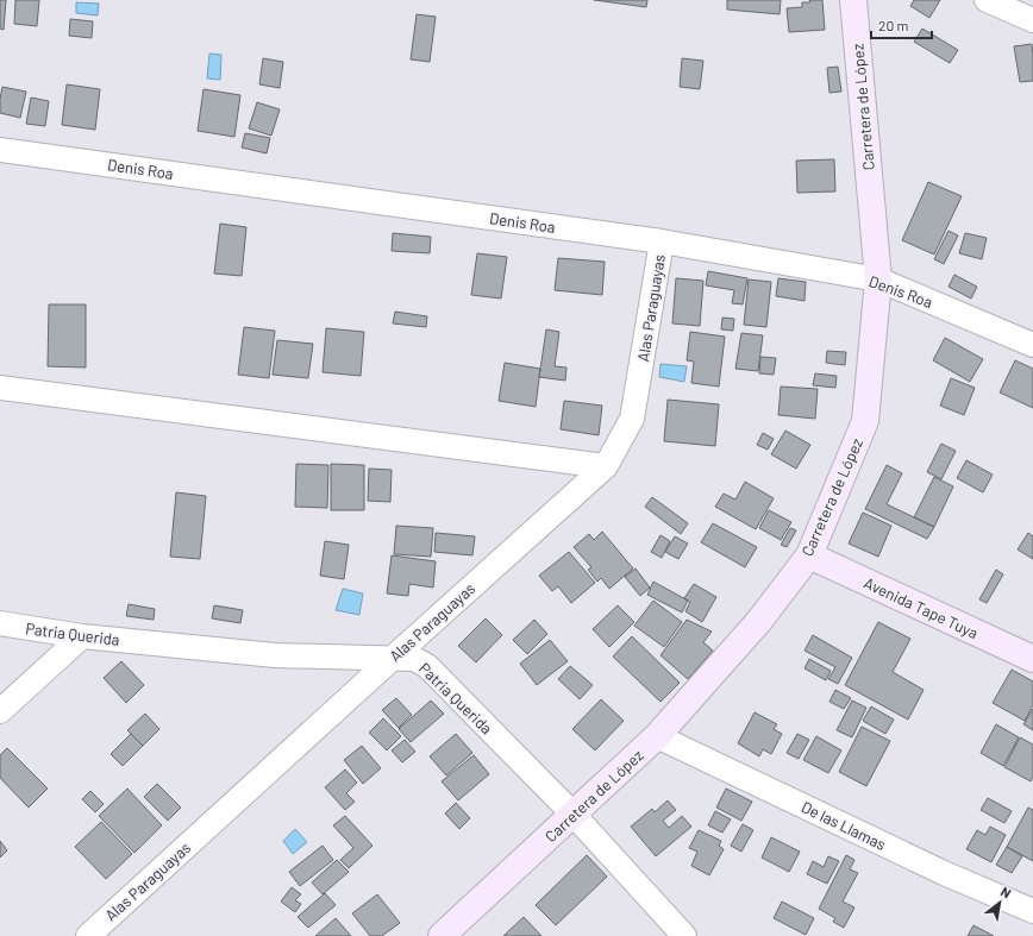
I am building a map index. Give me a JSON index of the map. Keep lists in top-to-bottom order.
{
  "streets": {
    "main road": ["Carretera de López", "Avenida Tape Tuya"],
    "street": [
      "Denis Roa",
      "Alas Paraguayas",
      "Patria Querida",
      "De las Llamas"
    ]
  },
  "crossings": [
    ["Carretera de López", "Denis Roa"],
    ["Carretera de López", "Avenida Tape Tuya"],
    ["Carretera de López", "Patria Querida"],
    ["Carretera de López", "De las Llamas"],
    ["Denis Roa", "Alas Paraguayas"],
    ["Alas Paraguayas", "Patria Querida"]
  ],
  "scale_bar": "20 m",
  "north": "top right"
}
